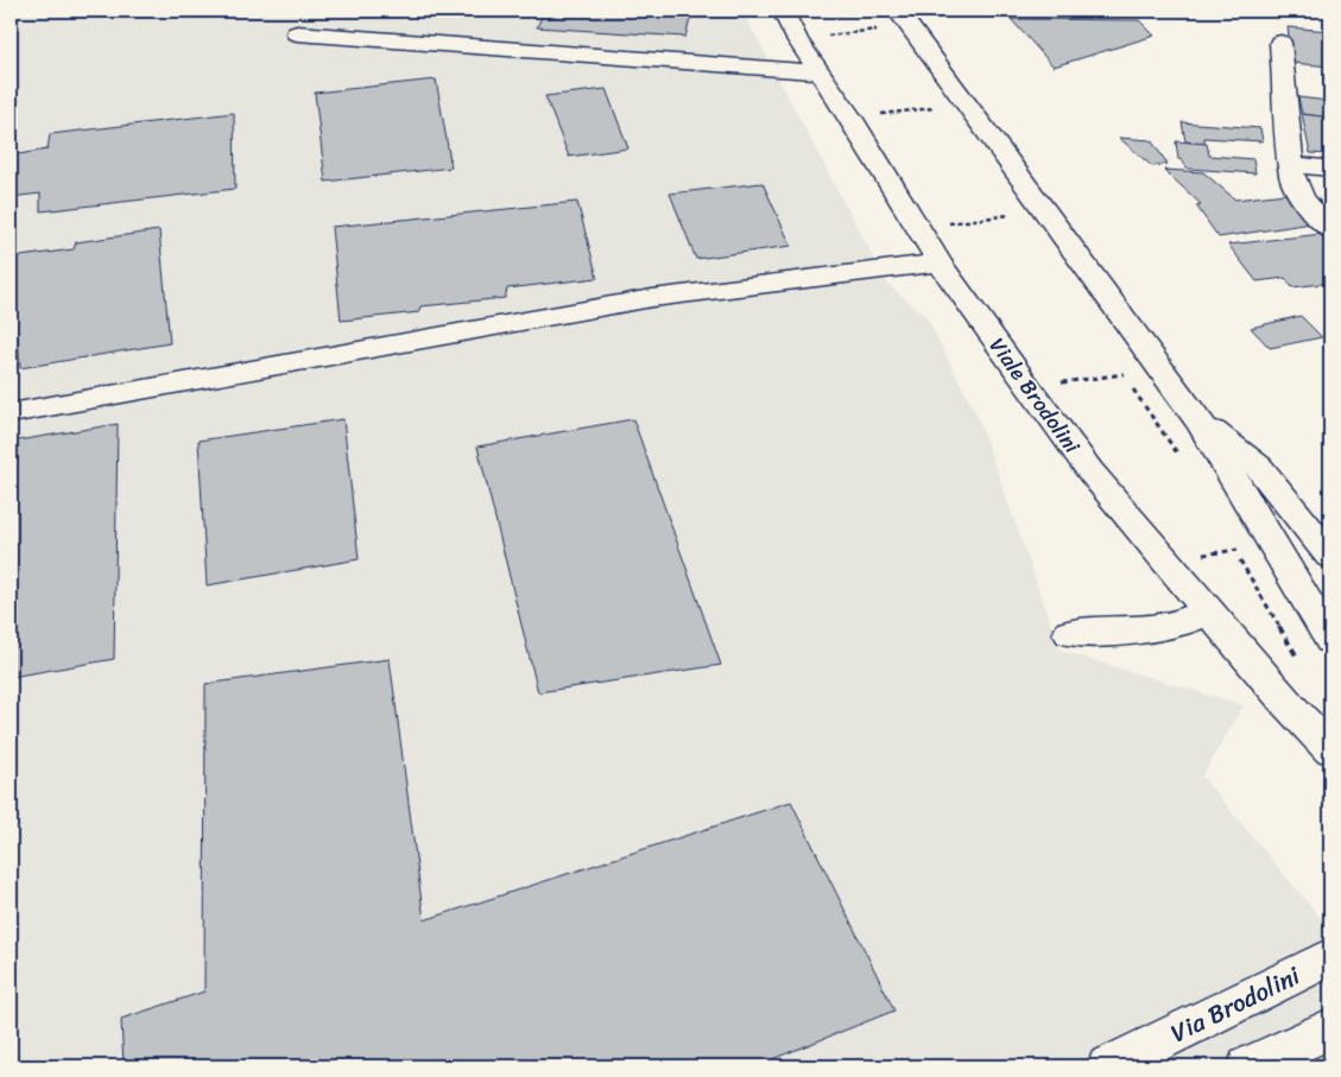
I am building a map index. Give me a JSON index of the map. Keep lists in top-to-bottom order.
{
  "streets": {
    "street": ["Viale Brodolini", "Via Brodolini"]
  }
}
